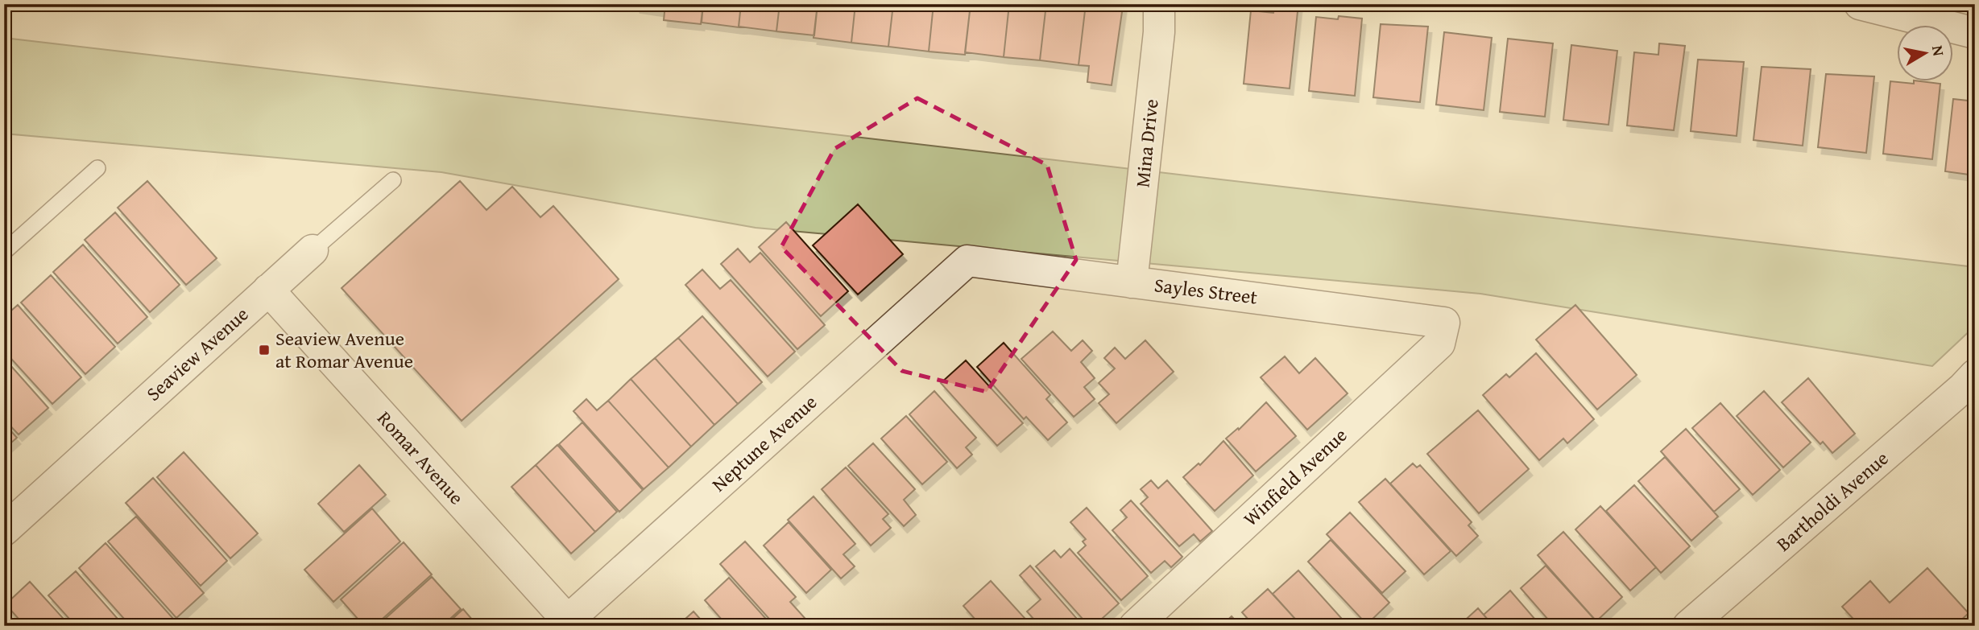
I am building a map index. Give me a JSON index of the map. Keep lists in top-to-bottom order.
{
  "streets": {
    "street": [
      "Mina Drive",
      "Sayles Street",
      "Seaview Avenue",
      "Neptune Avenue",
      "Romar Avenue",
      "Winfield Avenue",
      "Bartholdi Avenue"
    ]
  },
  "crossings": [
    ["Mina Drive", "Sayles Street"],
    ["Sayles Street", "Neptune Avenue"],
    ["Sayles Street", "Winfield Avenue"],
    ["Seaview Avenue", "Romar Avenue"],
    ["Neptune Avenue", "Romar Avenue"]
  ],
  "places": {
    "transit": ["Seaview Avenue at Romar Avenue"]
  },
  "north": "right"
}
